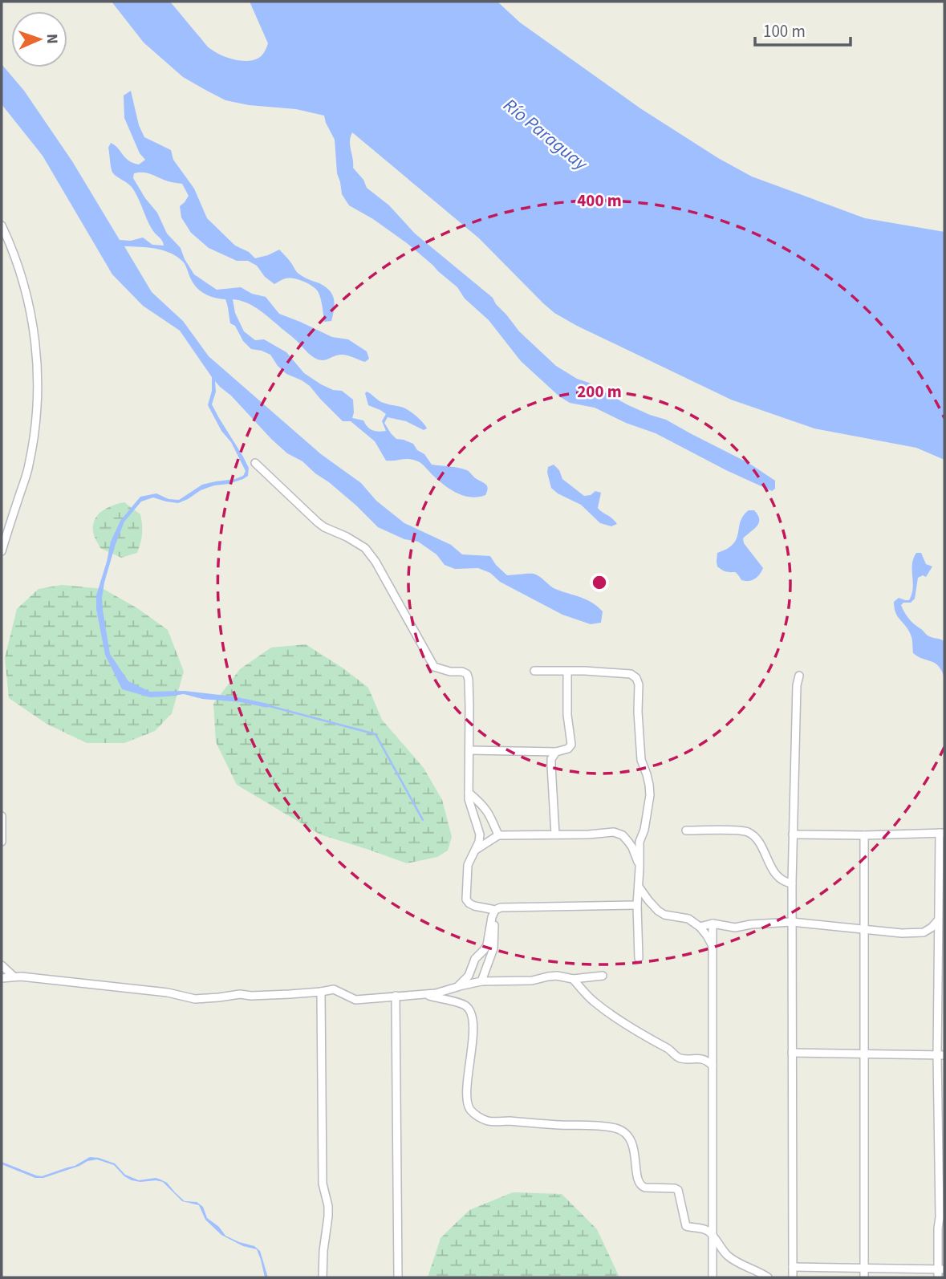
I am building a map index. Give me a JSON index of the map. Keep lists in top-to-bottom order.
{
  "water": ["Río Paraguay"],
  "scale_bar": "100 m",
  "north": "right",
  "rings": ["400 m", "200 m"]
}
